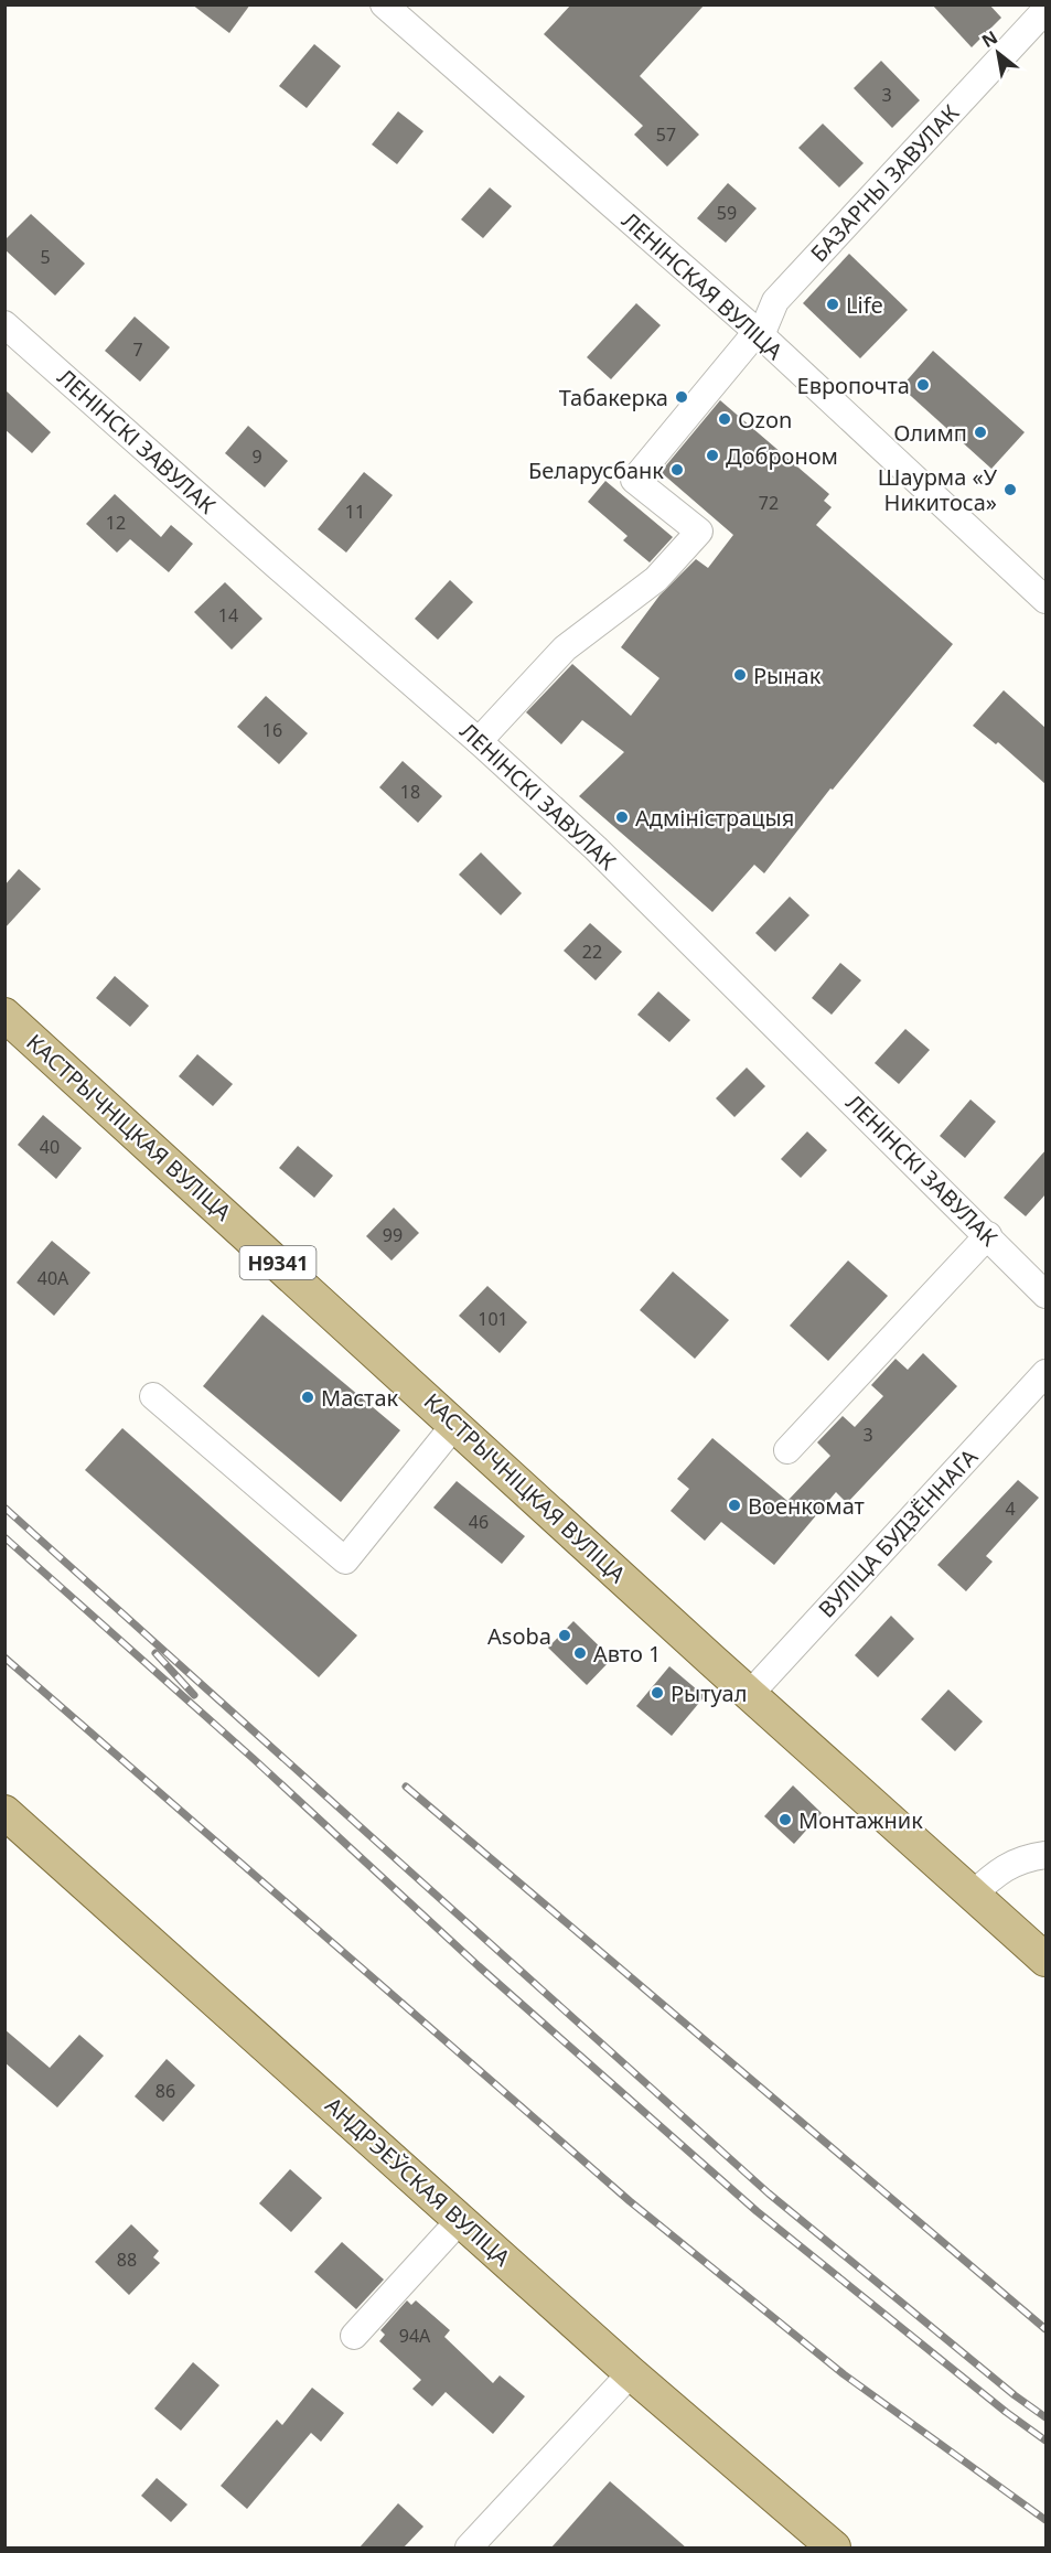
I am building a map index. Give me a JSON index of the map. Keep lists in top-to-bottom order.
{
  "streets": {
    "main road": ["КАСТРЫЧНІЦКАЯ ВУЛІЦА", "Н9341", "АНДРЭЕЎСКАЯ ВУЛІЦА"],
    "street": [
      "БАЗАРНЫ ЗАВУЛАК",
      "ЛЕНІНСКАЯ ВУЛІЦА",
      "ЛЕНІНСКІ ЗАВУЛАК",
      "ВУЛІЦА БУДЗЁННАГА"
    ]
  },
  "crossings": [
    ["БАЗАРНЫ ЗАВУЛАК", "ЛЕНІНСКАЯ ВУЛІЦА"],
    ["БАЗАРНЫ ЗАВУЛАК", "ЛЕНІНСКІ ЗАВУЛАК"],
    ["КАСТРЫЧНІЦКАЯ ВУЛІЦА", "ВУЛІЦА БУДЗЁННАГА"]
  ],
  "places": [
    "Life",
    "Европочта",
    "Табакерка",
    "Ozon",
    "Олимп",
    "Доброном",
    "Беларусбанк",
    "Шаурма «У Никитоса»",
    "Рынак",
    "Адміністрацыя",
    "Мастак",
    "Военкомат",
    "Asoba",
    "Авто 1",
    "Рытуал",
    "Монтажник"
  ],
  "house_numbers": [
    "3",
    "57",
    "59",
    "5",
    "7",
    "9",
    "72",
    "11",
    "12",
    "14",
    "16",
    "18",
    "22",
    "40",
    "99",
    "40А",
    "101",
    "3",
    "4",
    "46",
    "86",
    "88",
    "94А"
  ],
  "north": "top left"
}
